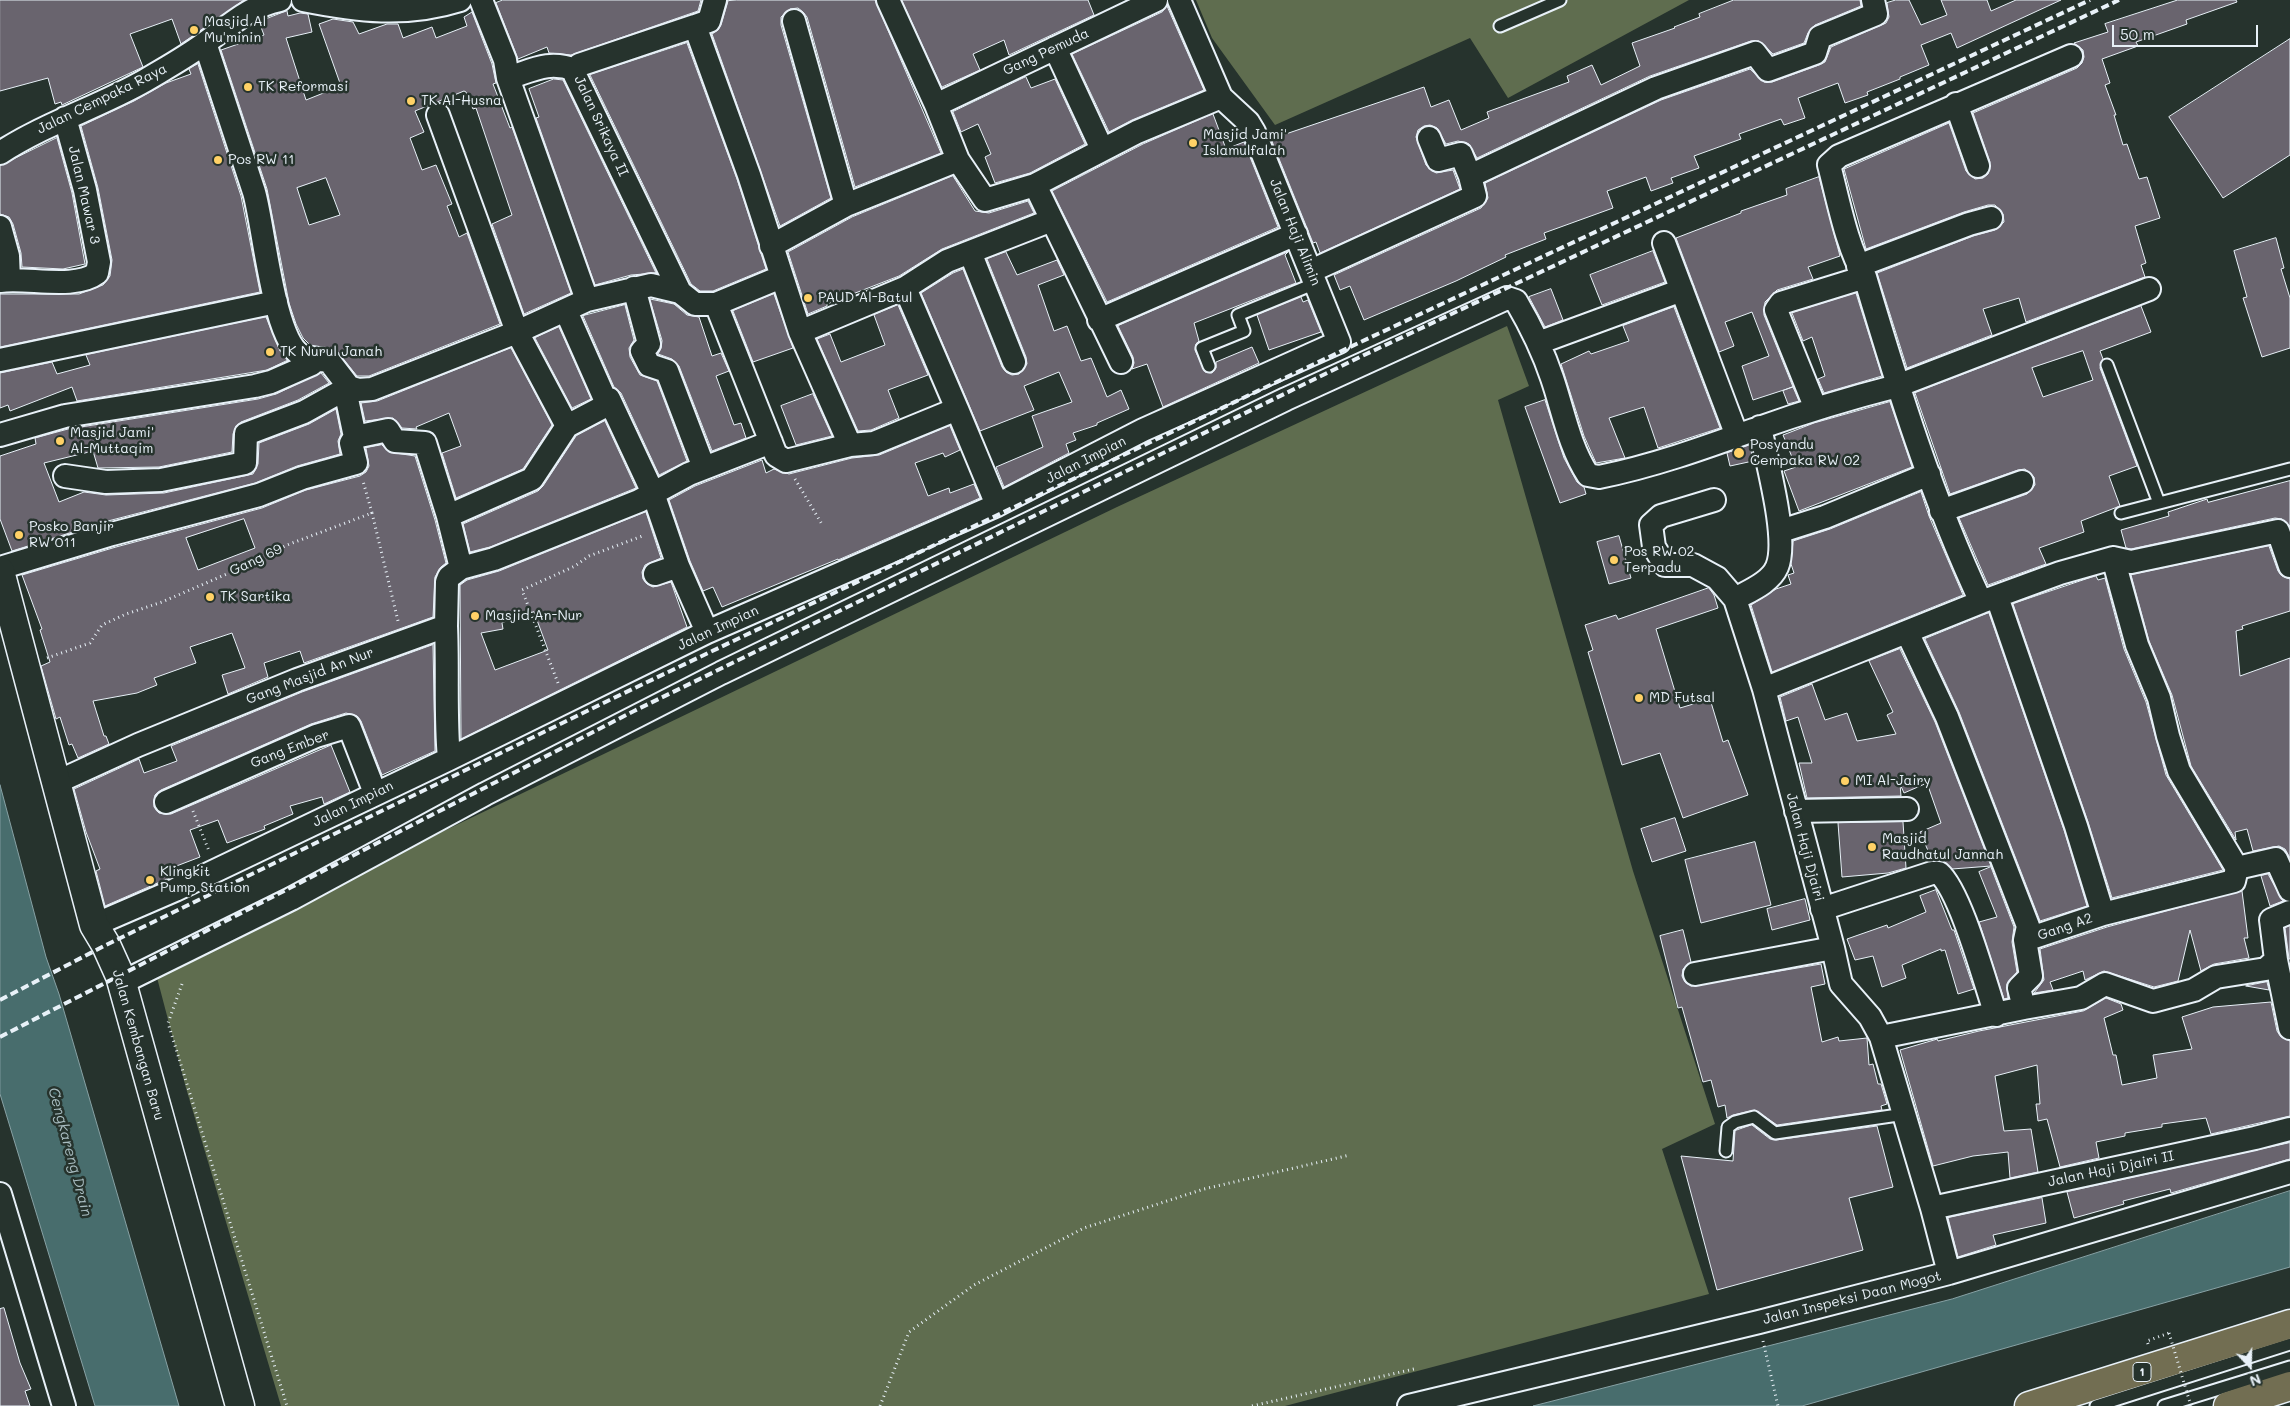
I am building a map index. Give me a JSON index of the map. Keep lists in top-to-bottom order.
{
  "streets": {
    "highway": ["1"],
    "main road": ["Jalan Kembangan Baru"],
    "street": [
      "Gang Pemuda",
      "Jalan Cempaka Raya",
      "Jalan Srikaya II",
      "Jalan Mawar 3",
      "Jalan Haji Alimin",
      "Jalan Impian",
      "Gang Masjid An Nur",
      "Gang Ember",
      "Jalan Haji Djairi",
      "Gang A2",
      "Jalan Haji Djairi II",
      "Jalan Inspeksi Daan Mogot"
    ],
    "path": ["Gang 69"]
  },
  "crossings": [
    ["Jalan Cempaka Raya", "Jalan Mawar 3"],
    ["Jalan Haji Alimin", "Jalan Impian"],
    ["Jalan Impian", "Gang Ember"],
    ["Jalan Impian", "Jalan Kembangan Baru"],
    ["Gang 69", "Jalan Kembangan Baru"],
    ["Gang Masjid An Nur", "Jalan Kembangan Baru"],
    ["Jalan Haji Djairi", "Jalan Haji Djairi II"],
    ["Jalan Haji Djairi", "Jalan Inspeksi Daan Mogot"]
  ],
  "water": ["Cengkareng Drain"],
  "places": [
    "Masjid Al Mu'minin",
    "TK Reformasi",
    "TK Al-Husna",
    "Masjid Jami' Islamulfalah",
    "Pos RW 11",
    "PAUD Al-Batul",
    "TK Nurul Janah",
    "Masjid Jami' Al-Muttaqim",
    "Posyandu Cempaka RW 02",
    "Posko Banjir RW 011",
    "Pos RW 02 Terpadu",
    "TK Sartika",
    "Masjid An-Nur",
    "MD Futsal",
    "MI Al-Jairy",
    "Masjid Raudhatul Jannah",
    "Klingkit Pump Station"
  ],
  "scale_bar": "50 m",
  "north": "bottom"
}
